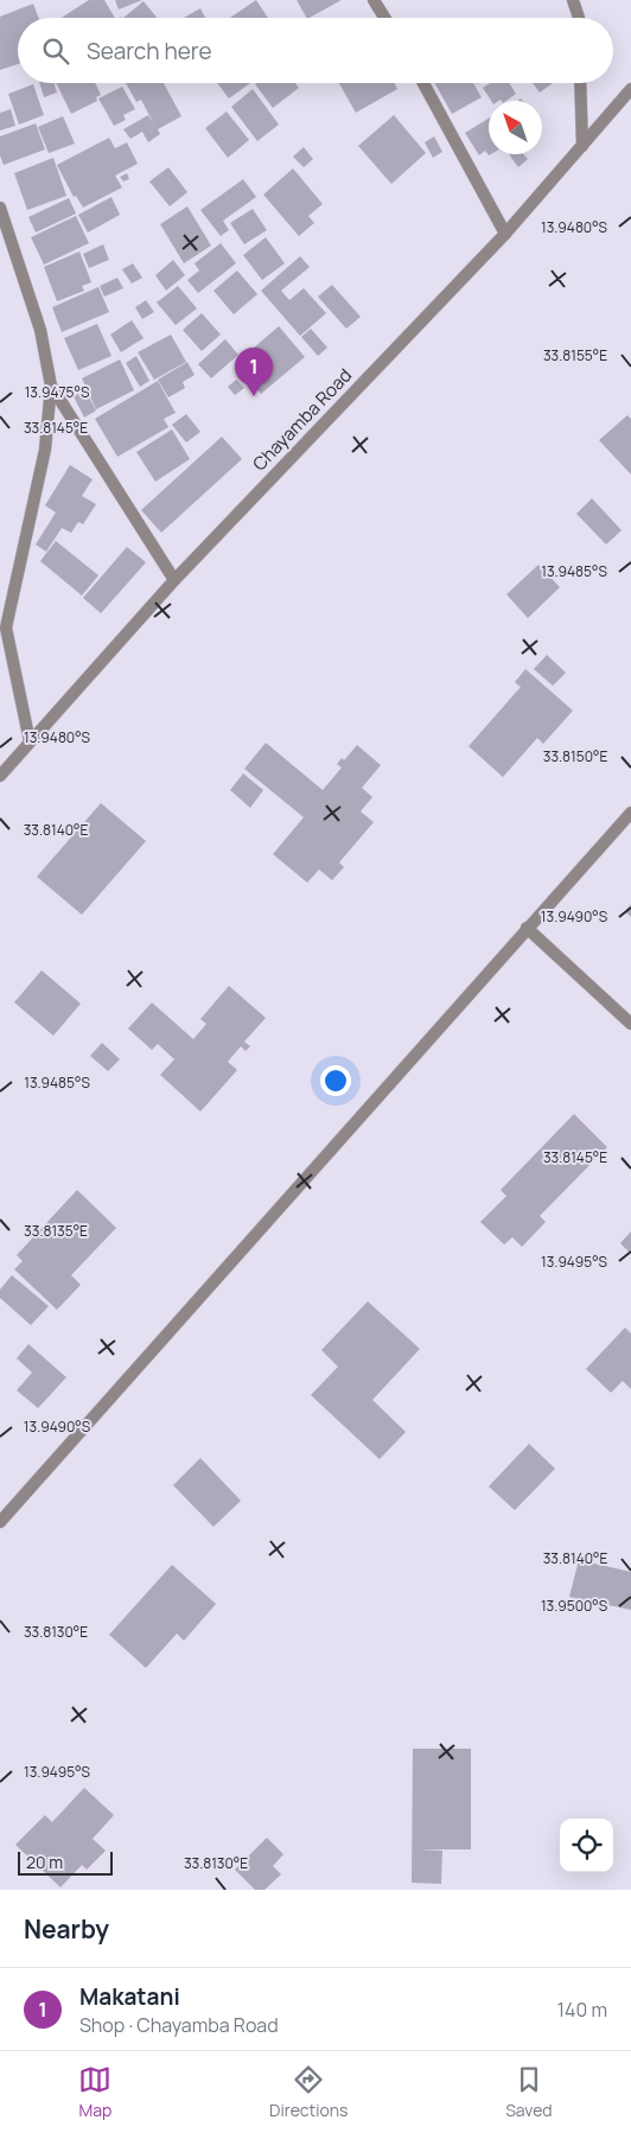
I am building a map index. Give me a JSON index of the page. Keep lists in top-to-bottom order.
{
  "streets": {
    "street": ["Chayamba Road"]
  },
  "scale_bar": "20 m",
  "north": "top left",
  "page": {
    "search": "Search here",
    "pins": "1",
    "scale": "20 m",
    "heading": "Nearby",
    "list": [
      {
        "mark": "1",
        "name": "Makatani",
        "note": "Shop · Chayamba Road",
        "value": "140 m"
      }
    ],
    "nav": ["Map", "Directions", "Saved"]
  },
  "coordinates": [
    "13.9480°S",
    "33.8155°E",
    "13.9475°S",
    "33.8145°E",
    "13.9485°S",
    "33.8150°E",
    "33.8140°E",
    "13.9490°S",
    "33.8135°E",
    "13.9495°S",
    "13.9500°S",
    "33.8130°E"
  ]
}
